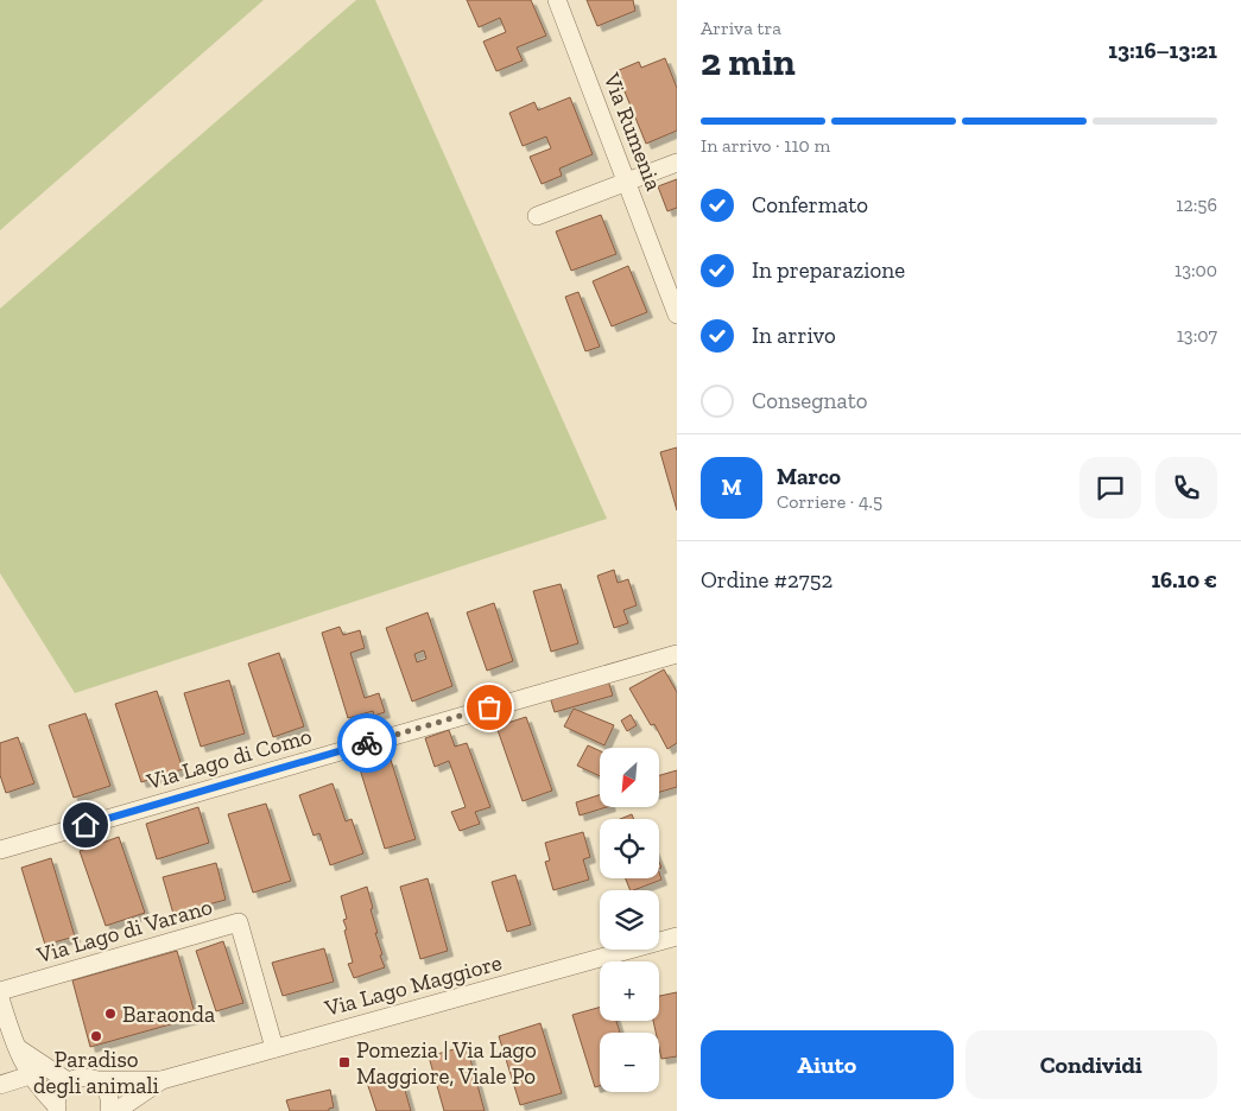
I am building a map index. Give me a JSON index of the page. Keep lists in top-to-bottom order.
{
  "streets": {
    "street": [
      "Via Rumenia",
      "Via Lago di Como",
      "Via Lago di Varano",
      "Via Lago Maggiore"
    ]
  },
  "crossings": [
    ["Via Lago di Varano", "Via Lago Maggiore"]
  ],
  "places": {
    "other": ["Baraonda", "Paradiso degli animali"],
    "transit": ["Pomezia | Via Lago Maggiore, Viale Po"]
  },
  "north": "bottom left",
  "page": {
    "heading": ["2 min", "Arriva tra", "13:16–13:21"],
    "panel": [
      "Marco",
      "Corriere · 4.5",
      "Ordine #2752",
      "16.10 €"
    ],
    "bar": "In arrivo · 110 m",
    "list": [
      ["Confermato", "12:56"],
      ["In preparazione", "13:00"],
      ["In arrivo", "13:07"],
      "Consegnato"
    ],
    "round": "M",
    "map_buttons": ["+", "−"],
    "buttons": ["Aiuto", "Condividi"]
  }
}
